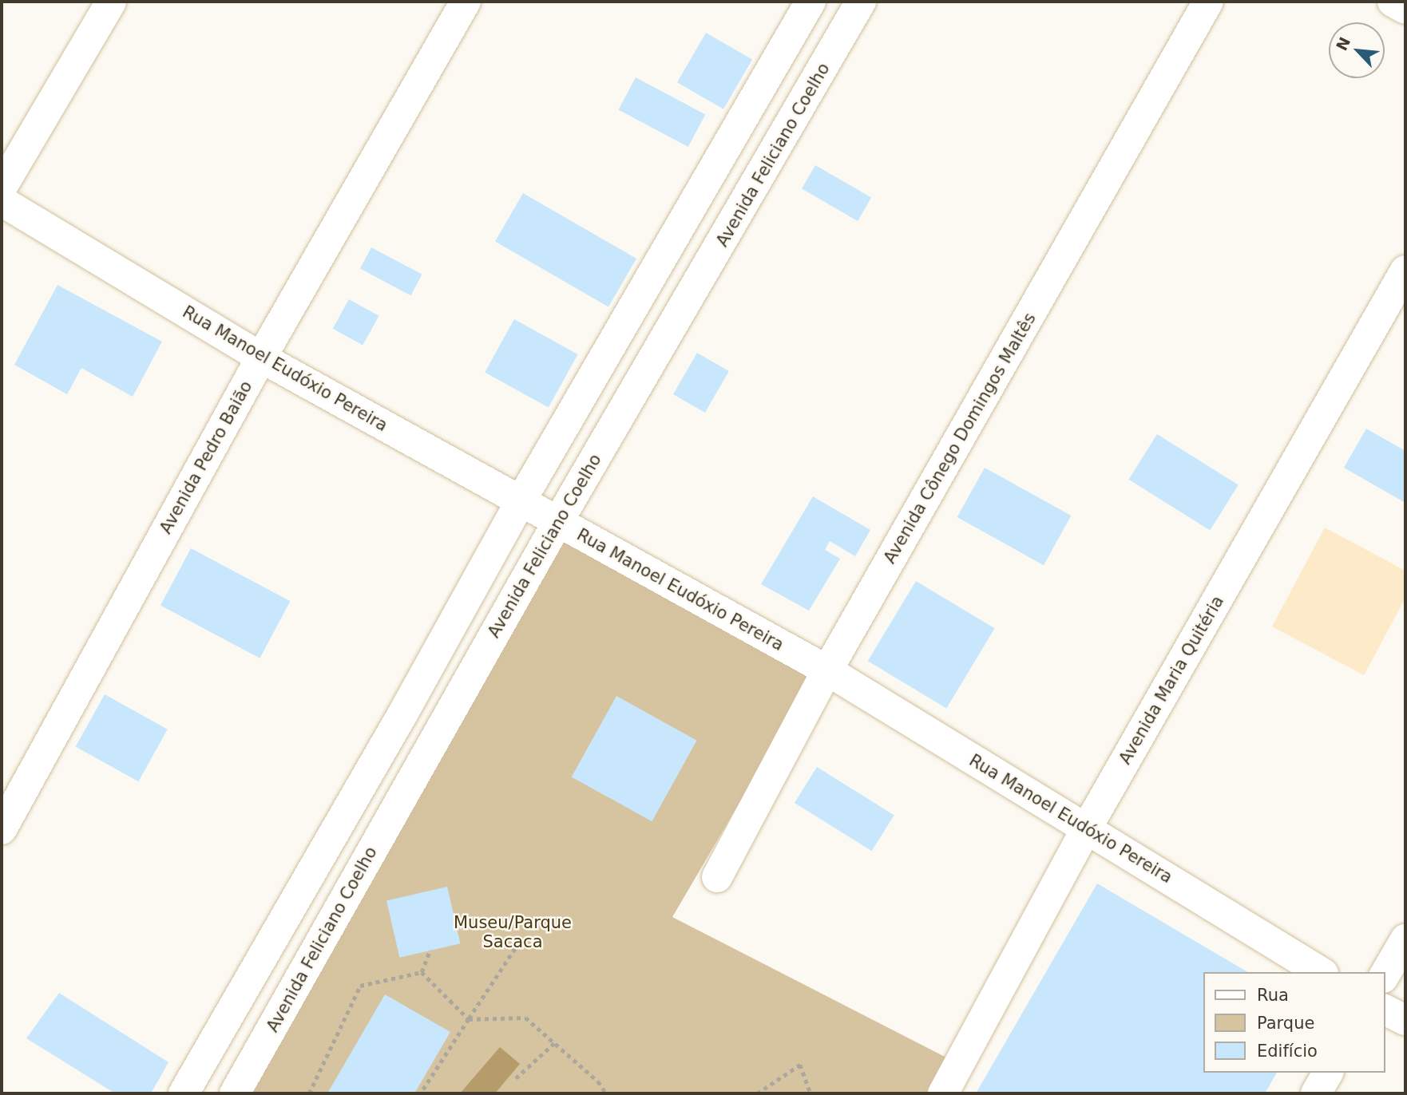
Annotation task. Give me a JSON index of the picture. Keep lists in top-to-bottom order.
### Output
{
  "streets": {
    "street": [
      "Avenida Feliciano Coelho",
      "Rua Manoel Eudóxio Pereira",
      "Avenida Cônego Domingos Maltês",
      "Avenida Pedro Baião",
      "Avenida Maria Quitéria"
    ]
  },
  "crossings": [
    ["Avenida Feliciano Coelho", "Rua Manoel Eudóxio Pereira"],
    ["Rua Manoel Eudóxio Pereira", "Avenida Cônego Domingos Maltês"],
    ["Rua Manoel Eudóxio Pereira", "Avenida Pedro Baião"],
    ["Rua Manoel Eudóxio Pereira", "Avenida Maria Quitéria"]
  ],
  "parks": ["Museu/Parque Sacaca"],
  "legend": ["Rua", "Parque", "Edifício"],
  "north": "top left"
}
